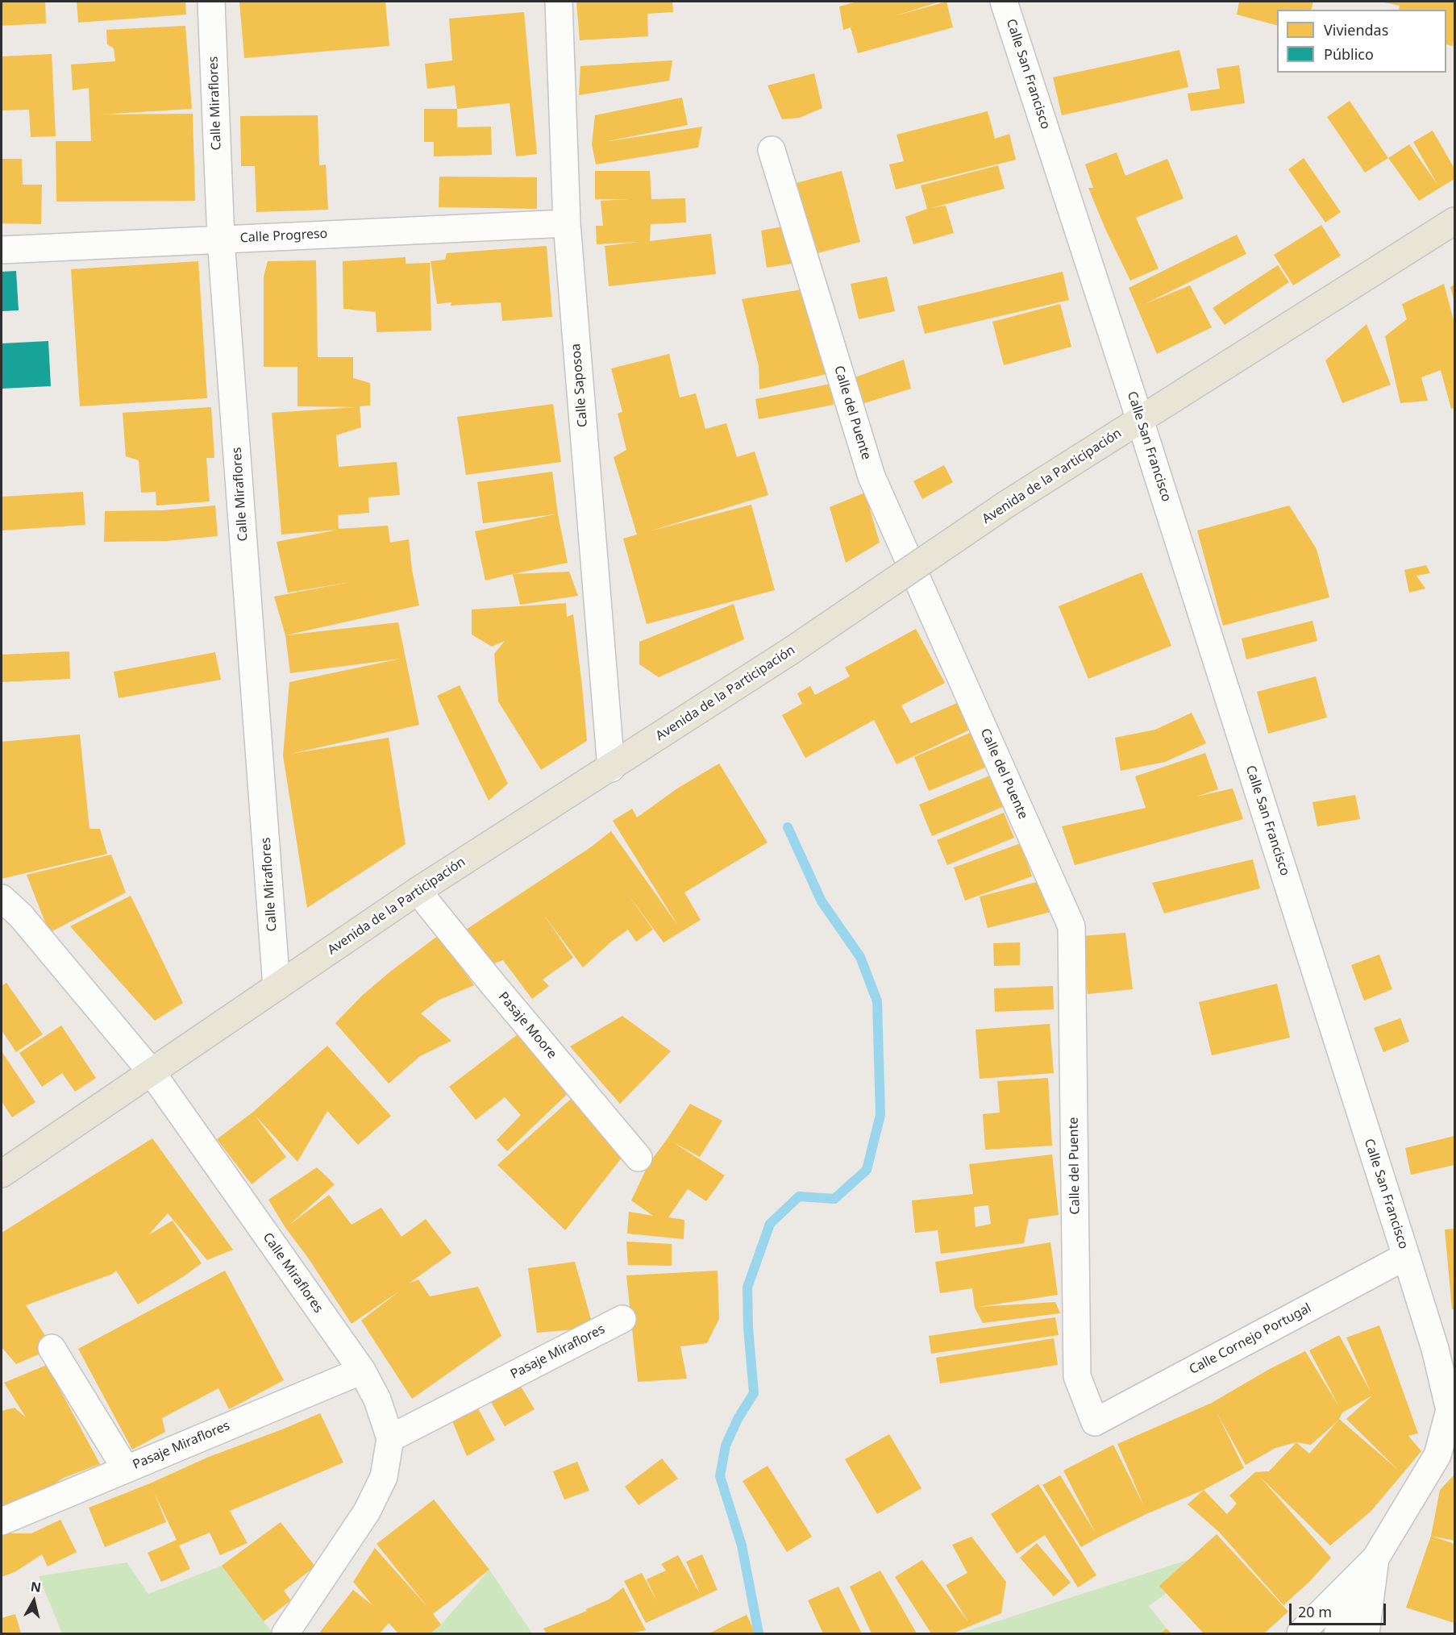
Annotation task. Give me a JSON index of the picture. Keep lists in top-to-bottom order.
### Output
{
  "streets": {
    "main road": ["Avenida de la Participación"],
    "street": [
      "Calle San Francisco",
      "Calle Miraflores",
      "Calle Progreso",
      "Calle Saposoa",
      "Calle del Puente",
      "Pasaje Moore",
      "Calle Cornejo Portugal",
      "Pasaje Miraflores"
    ]
  },
  "crossings": [
    ["Calle San Francisco", "Avenida de la Participación"],
    ["Calle San Francisco", "Calle Cornejo Portugal"],
    ["Calle Miraflores", "Calle Progreso"],
    ["Calle Miraflores", "Avenida de la Participación"],
    ["Calle Miraflores", "Pasaje Miraflores"],
    ["Calle Progreso", "Calle Saposoa"],
    ["Calle Saposoa", "Avenida de la Participación"],
    ["Calle del Puente", "Calle Cornejo Portugal"],
    ["Avenida de la Participación", "Pasaje Moore"]
  ],
  "legend": ["Viviendas", "Público"],
  "scale_bar": "20 m",
  "north": "top"
}
